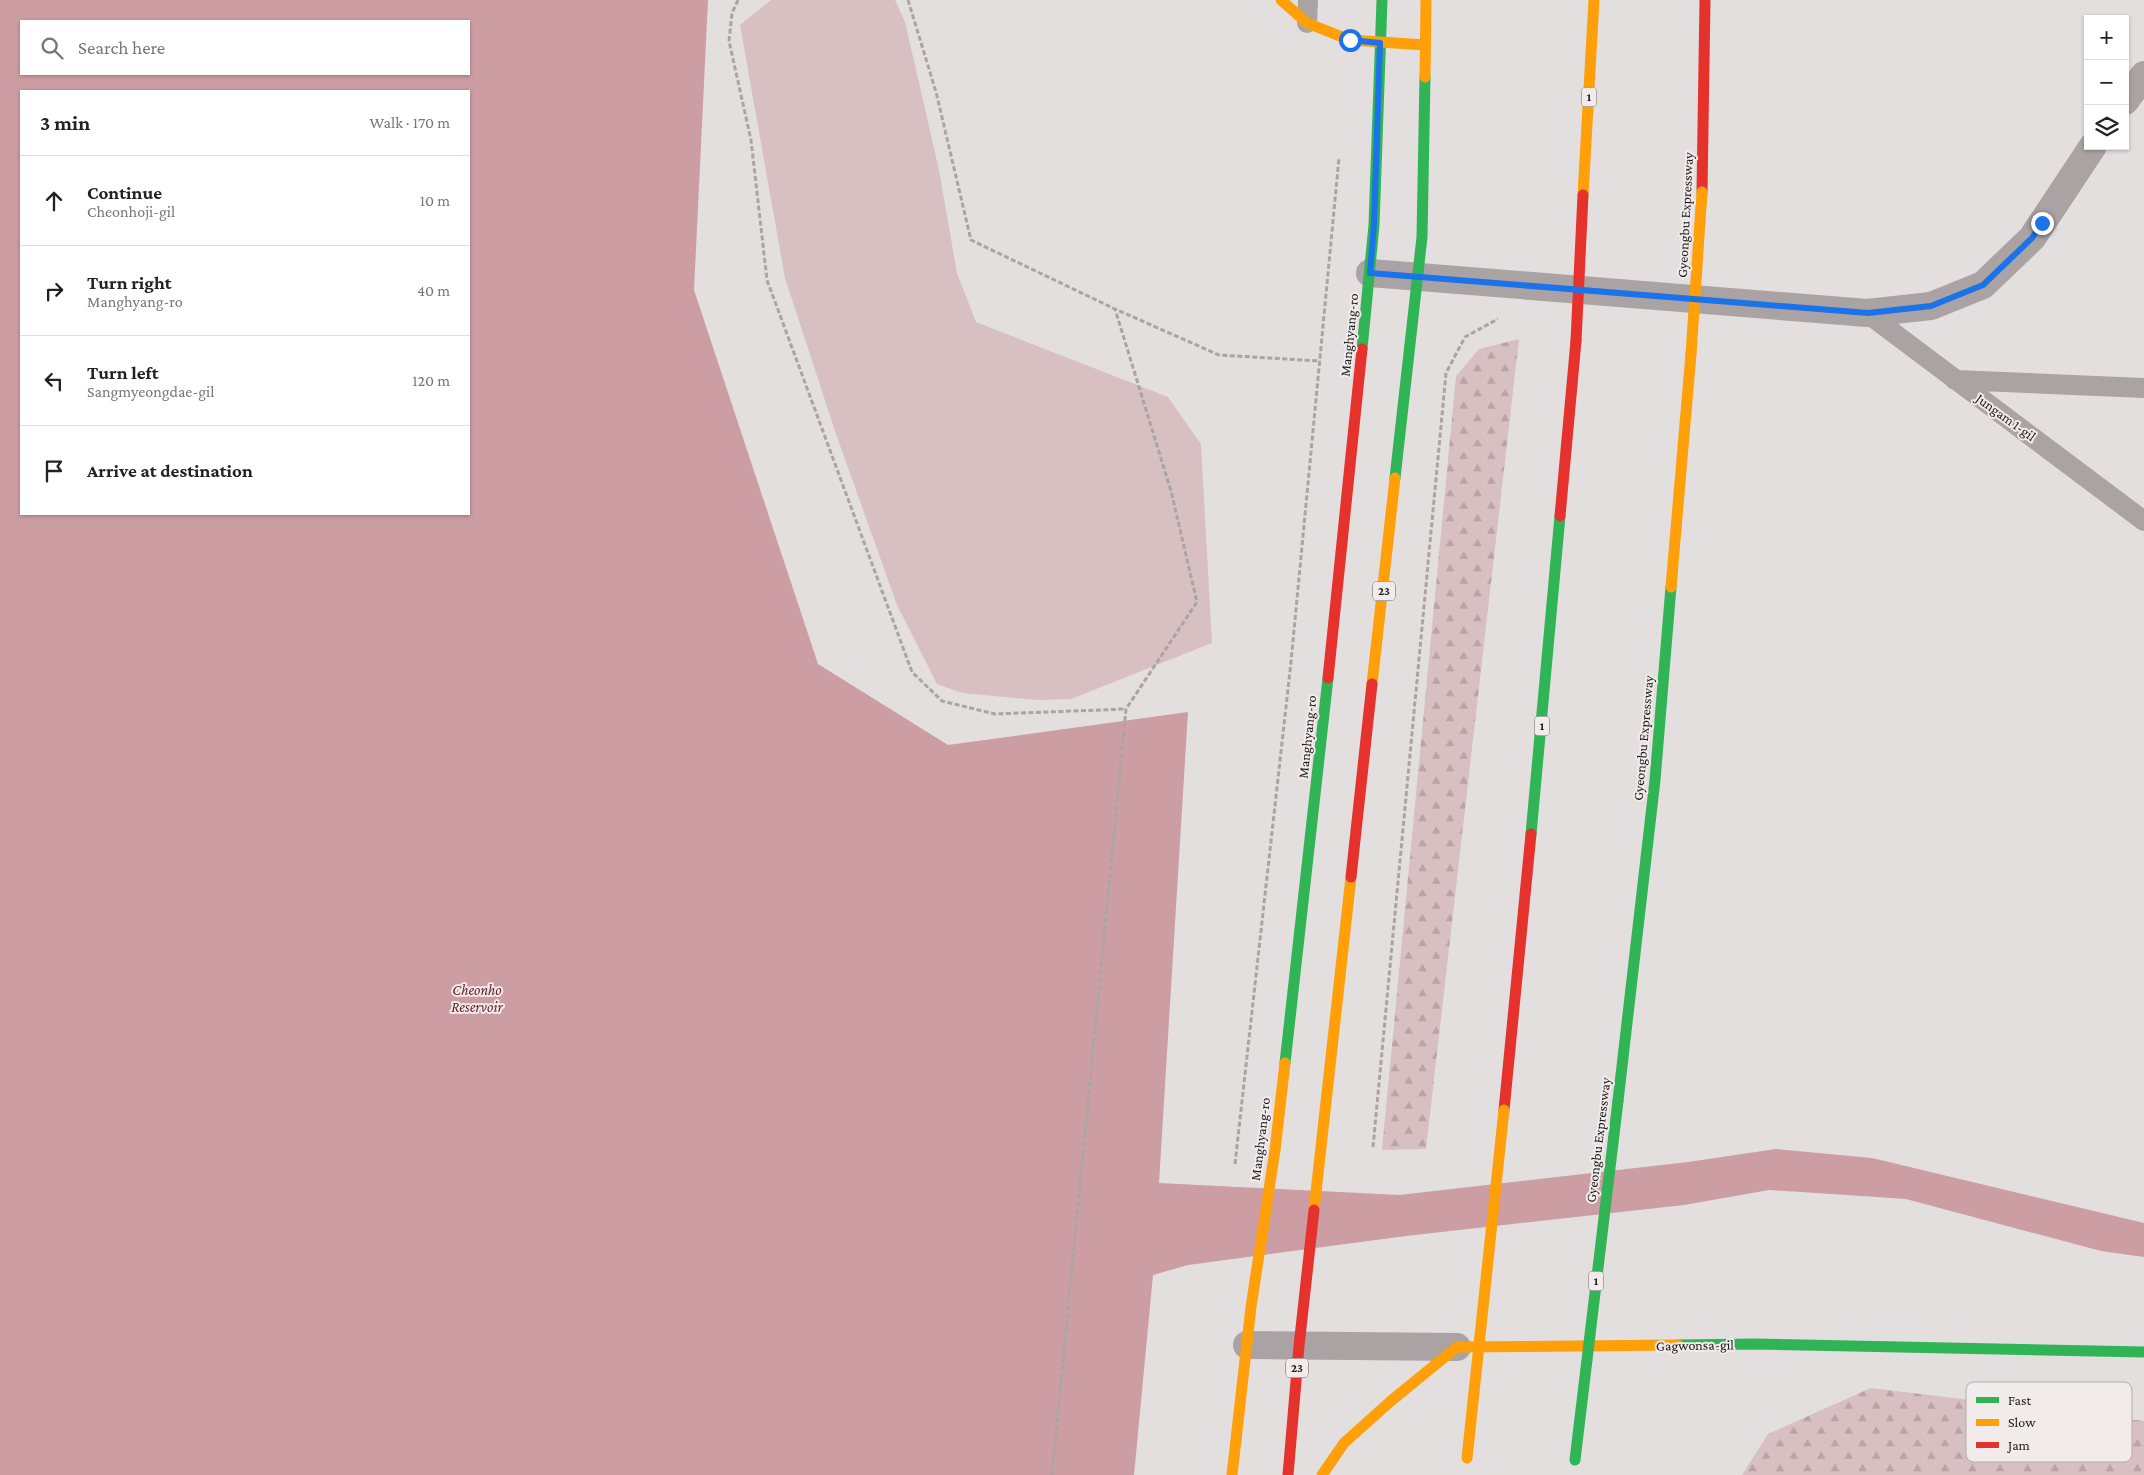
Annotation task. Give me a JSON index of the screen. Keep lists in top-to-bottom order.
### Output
{
  "streets": {
    "main road": [
      "1",
      "Gyeongbu Expressway",
      "Manghyang-ro",
      "23",
      "Gagwonsa-gil"
    ],
    "lane": ["Jungam 1-gil"]
  },
  "crossings": [
    ["Manghyang-ro", "Gagwonsa-gil"],
    ["23", "Gagwonsa-gil"]
  ],
  "water": ["Cheonho Reservoir"],
  "legend": ["Fast", "Slow", "Jam"],
  "page": {
    "map_buttons": ["+", "−"],
    "search": "Search here",
    "heading": ["3 min", "Walk · 170 m"],
    "list": [
      ["Continue", "Cheonhoji-gil", "10 m"],
      ["Turn right", "Manghyang-ro", "40 m"],
      ["Turn left", "Sangmyeongdae-gil", "120 m"],
      "Arrive at destination"
    ]
  }
}
